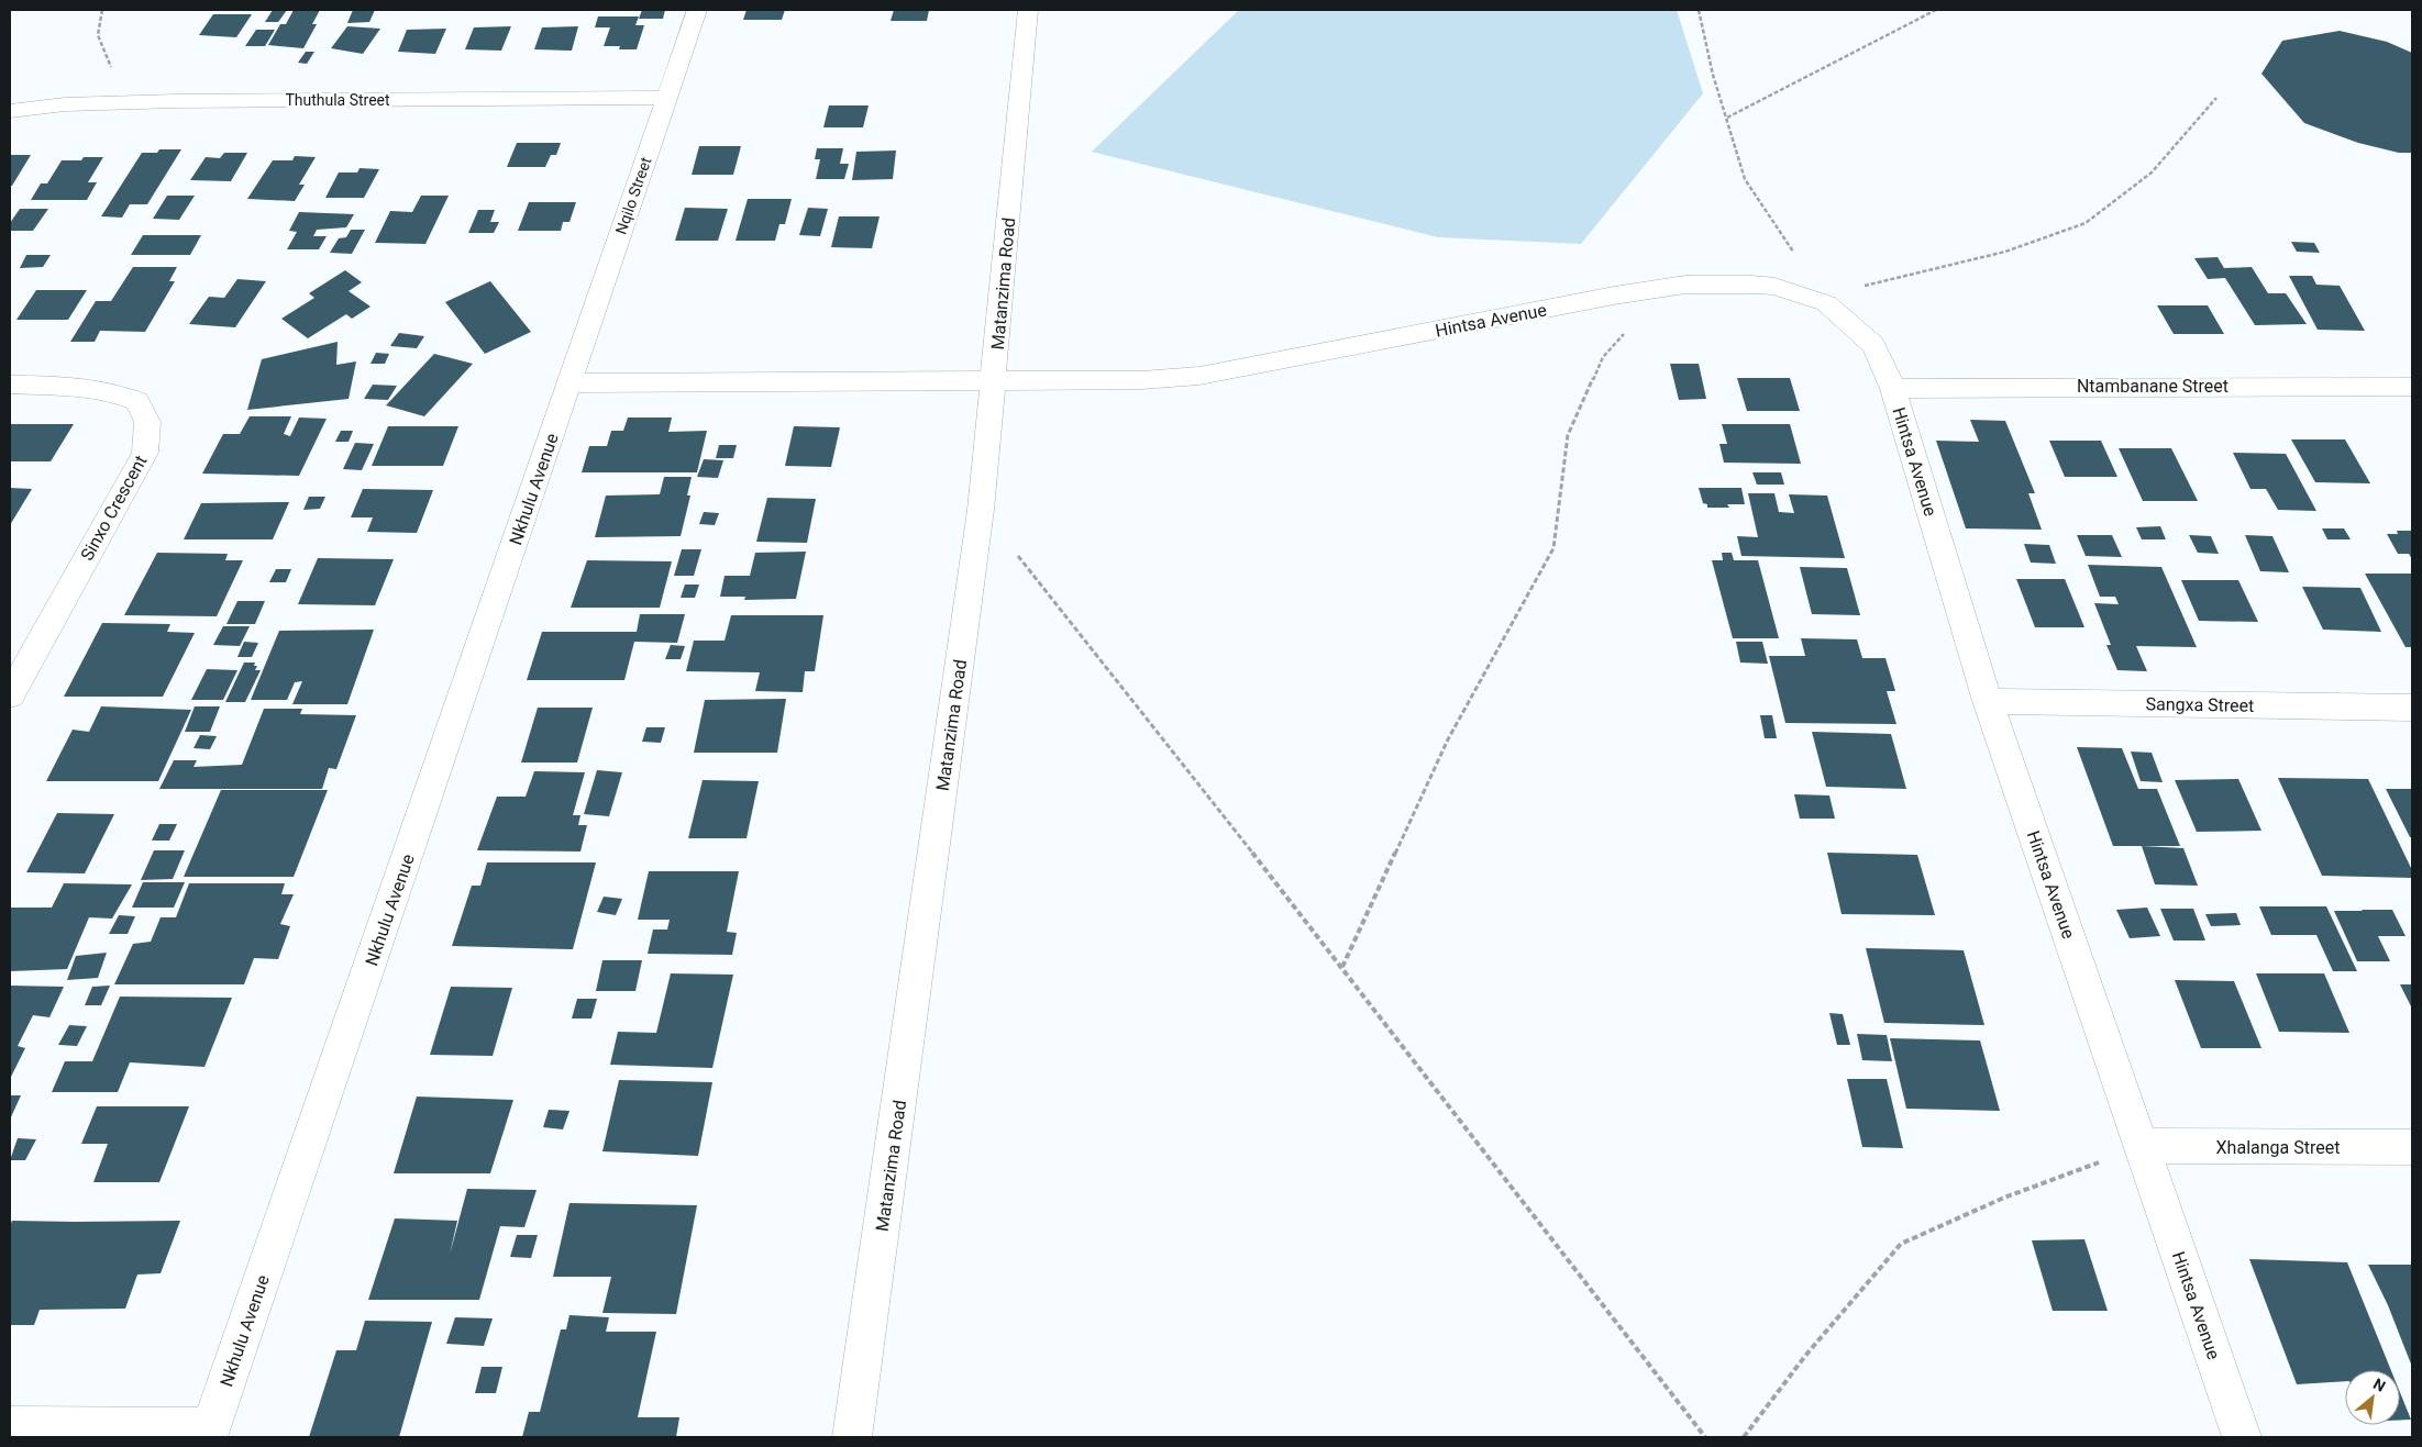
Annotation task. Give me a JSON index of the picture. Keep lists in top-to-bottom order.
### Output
{
  "streets": {
    "street": [
      "Thuthula Street",
      "Nqilo Street",
      "Matanzima Road",
      "Hintsa Avenue",
      "Ntambanane Street",
      "Nkhulu Avenue",
      "Sinxo Crescent",
      "Sangxa Street",
      "Xhalanga Street"
    ]
  },
  "crossings": [
    ["Thuthula Street", "Nqilo Street"],
    ["Nqilo Street", "Hintsa Avenue"],
    ["Nqilo Street", "Nkhulu Avenue"],
    ["Matanzima Road", "Hintsa Avenue"],
    ["Hintsa Avenue", "Ntambanane Street"],
    ["Hintsa Avenue", "Nkhulu Avenue"],
    ["Hintsa Avenue", "Sangxa Street"],
    ["Hintsa Avenue", "Xhalanga Street"]
  ],
  "north": "top right"
}
